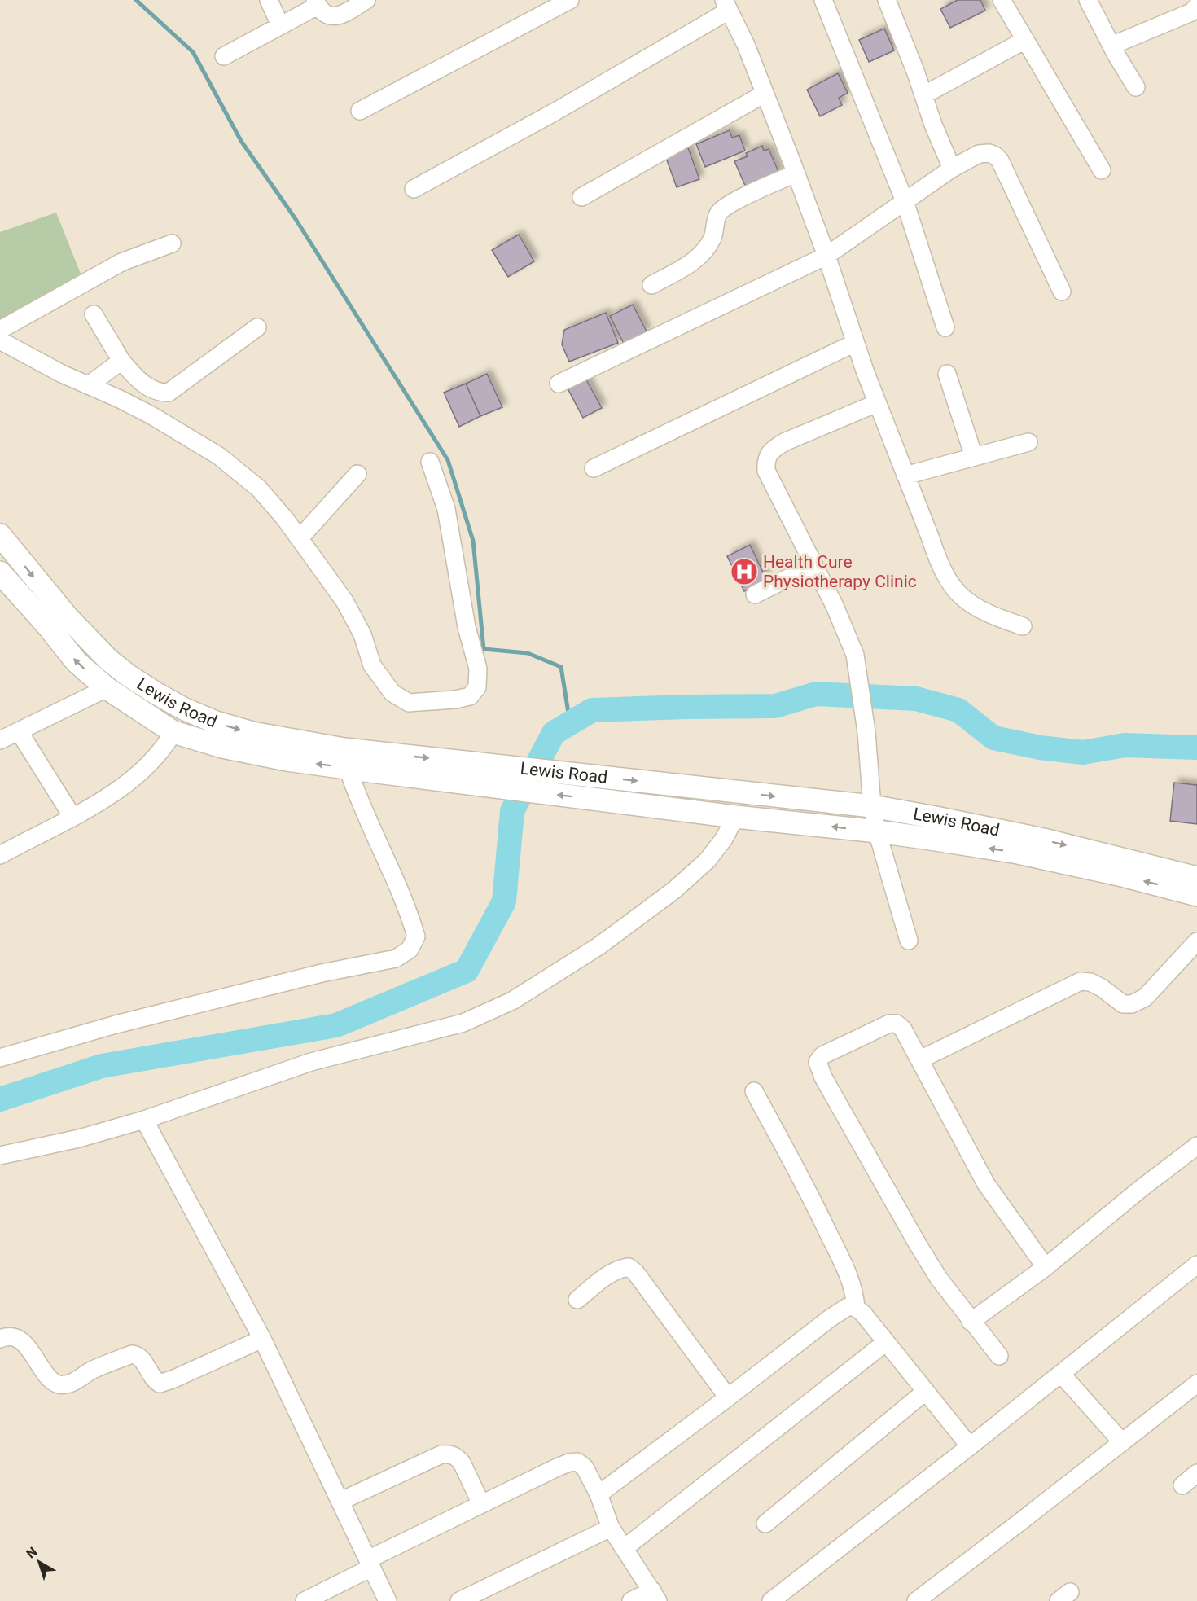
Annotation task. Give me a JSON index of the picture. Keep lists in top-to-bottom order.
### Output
{
  "streets": {
    "main road": ["Lewis Road"]
  },
  "places": {
    "hospital": ["Health Cure Physiotherapy Clinic"]
  },
  "north": "top left"
}
